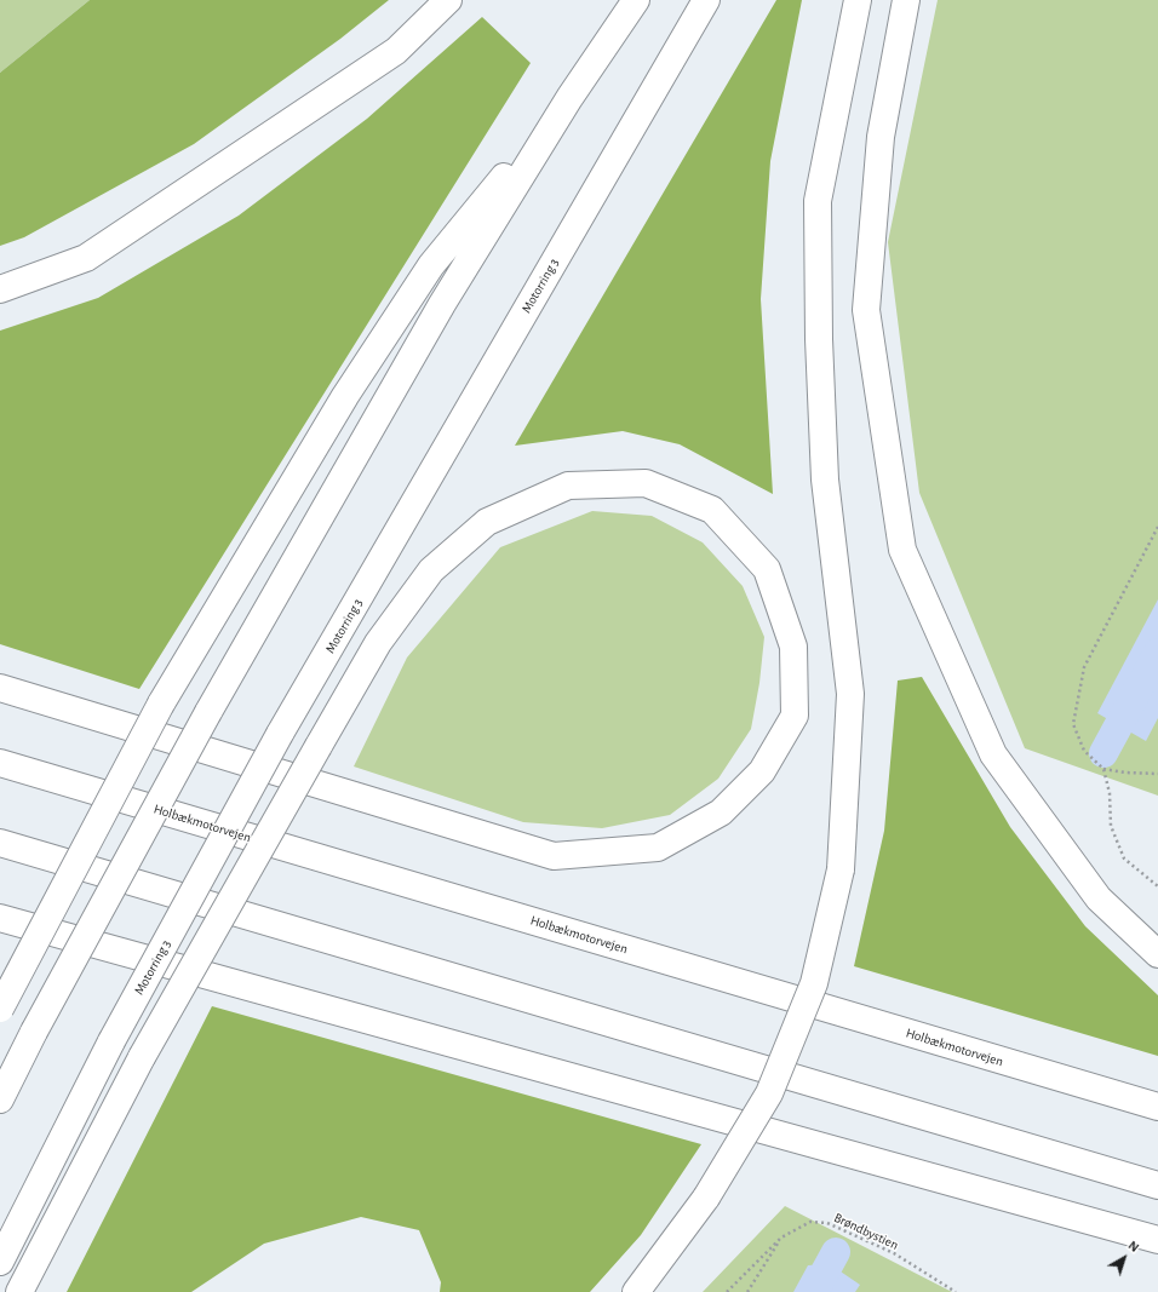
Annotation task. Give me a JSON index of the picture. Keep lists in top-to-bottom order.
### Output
{
  "streets": {
    "highway": ["Motorring 3", "Holbækmotorvejen"],
    "path": ["Brøndbystien"]
  },
  "north": "top right"
}
